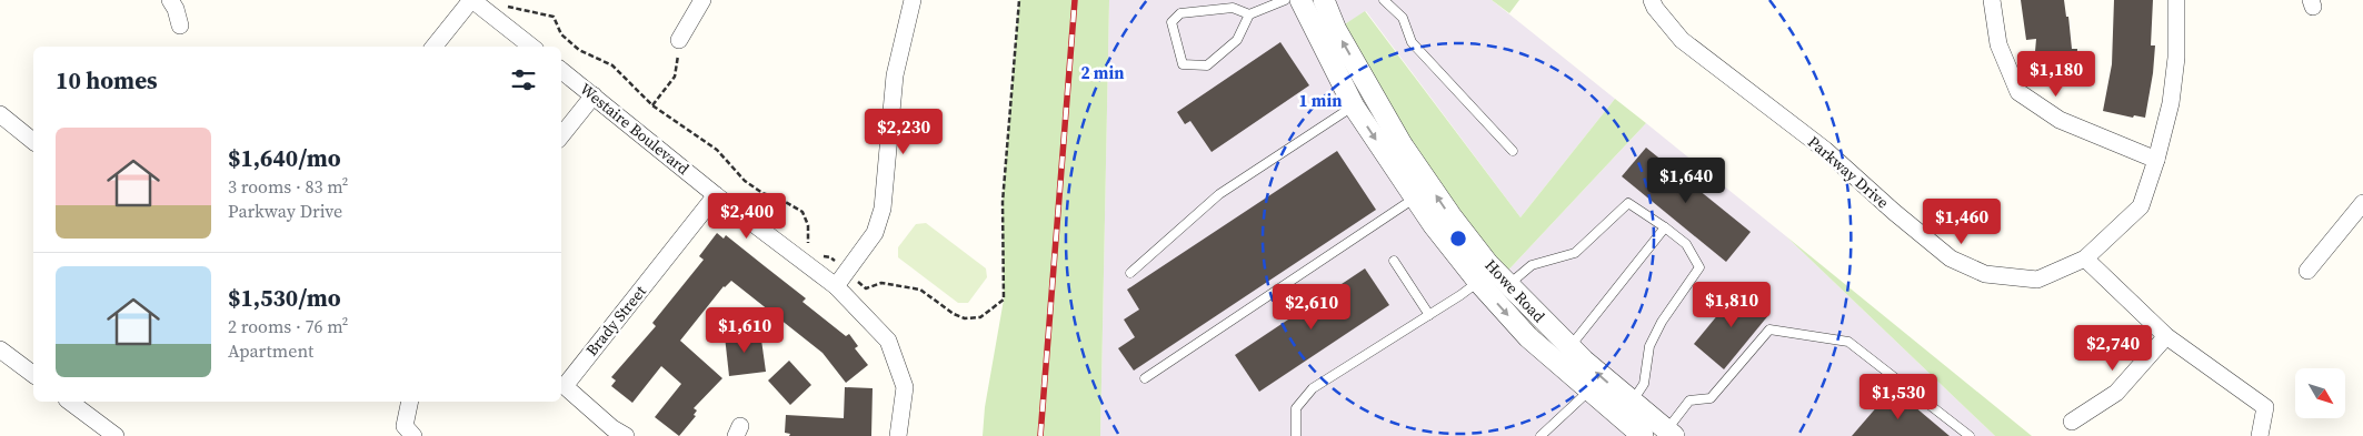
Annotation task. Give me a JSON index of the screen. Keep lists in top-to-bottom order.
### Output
{
  "streets": {
    "street": [
      "Westaire Boulevard",
      "Parkway Drive",
      "Howe Road",
      "Brady Street"
    ]
  },
  "crossings": [
    ["Westaire Boulevard", "Brady Street"]
  ],
  "north": "bottom right",
  "page": {
    "heading": "10 homes",
    "price": [
      "$1,180",
      "$2,230",
      "$1,640",
      "$2,400",
      "$1,460",
      "$1,810",
      "$2,610",
      "$1,610",
      "$2,740",
      "$1,530"
    ],
    "list": [
      {
        "name": "$1,640/mo",
        "note": "3 rooms · 83 m² · Parkway Drive"
      },
      {
        "name": "$1,530/mo",
        "note": "2 rooms · 76 m² · Apartment"
      }
    ]
  },
  "rings": ["2 min", "1 min"]
}
